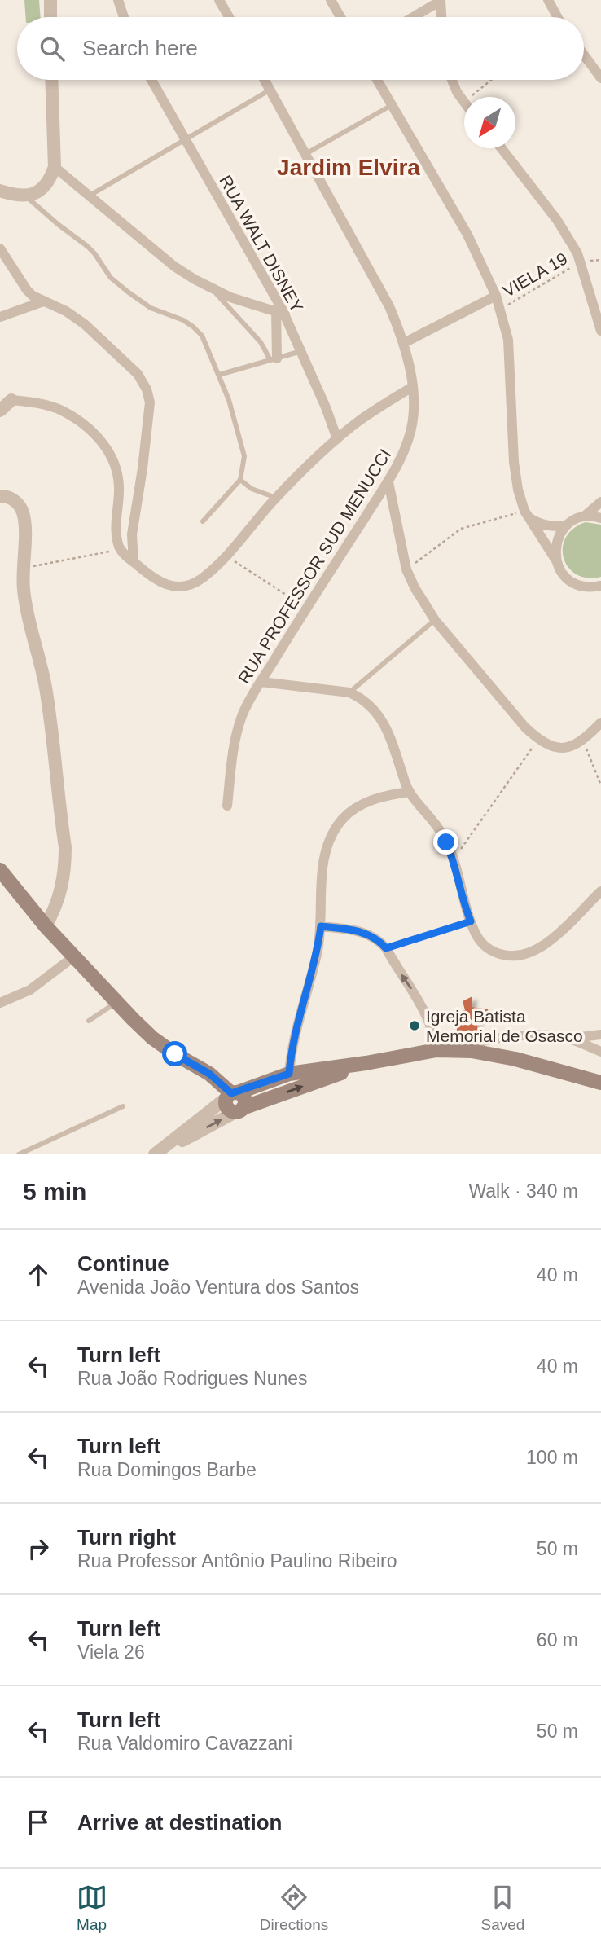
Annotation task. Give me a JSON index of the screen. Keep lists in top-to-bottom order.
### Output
{
  "streets": {
    "street": ["RUA WALT DISNEY", "RUA PROFESSOR SUD MENUCCI"],
    "path": ["VIELA 19"]
  },
  "districts": ["Jardim Elvira"],
  "places": ["Igreja Batista Memorial de Osasco"],
  "north": "bottom left",
  "page": {
    "search": "Search here",
    "heading": ["5 min", "Walk · 340 m"],
    "list": [
      ["Continue", "Avenida João Ventura dos Santos", "40 m"],
      ["Turn left", "Rua João Rodrigues Nunes", "40 m"],
      ["Turn left", "Rua Domingos Barbe", "100 m"],
      ["Turn right", "Rua Professor Antônio Paulino Ribeiro", "50 m"],
      ["Turn left", "Viela 26", "60 m"],
      ["Turn left", "Rua Valdomiro Cavazzani", "50 m"],
      "Arrive at destination"
    ],
    "nav": ["Map", "Directions", "Saved"]
  }
}
